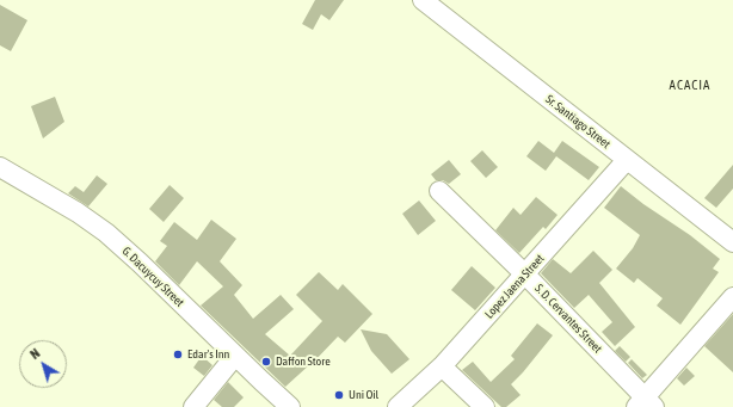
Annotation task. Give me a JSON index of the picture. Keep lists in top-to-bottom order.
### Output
{
  "streets": {
    "street": [
      "Sr. Santiago Street",
      "G. Dacuycuy Street",
      "Lopez Jaena Street",
      "S. D. Cervantes Street"
    ]
  },
  "crossings": [
    ["Sr. Santiago Street", "Lopez Jaena Street"],
    ["Lopez Jaena Street", "S. D. Cervantes Street"]
  ],
  "districts": ["ACACIA"],
  "places": ["Edar's Inn", "Daffon Store", "Uni Oil"],
  "north": "top left"
}
